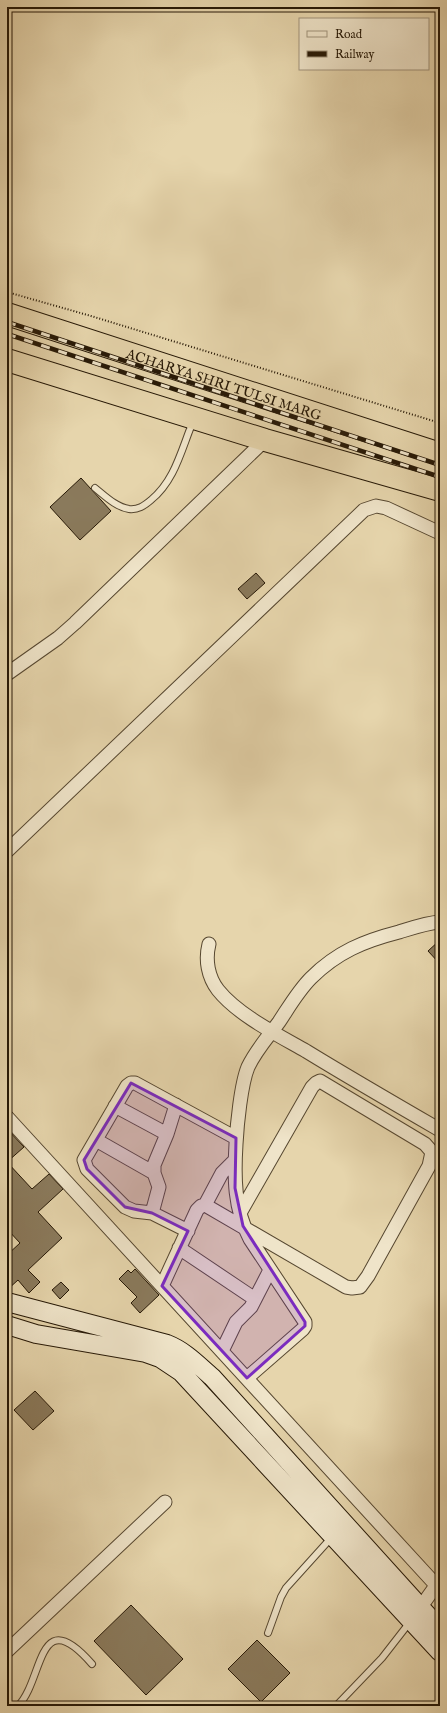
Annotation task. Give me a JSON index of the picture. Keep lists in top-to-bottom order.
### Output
{
  "streets": {
    "highway": ["ACHARYA SHRI TULSI MARG"]
  },
  "legend": ["Road", "Railway"]
}
